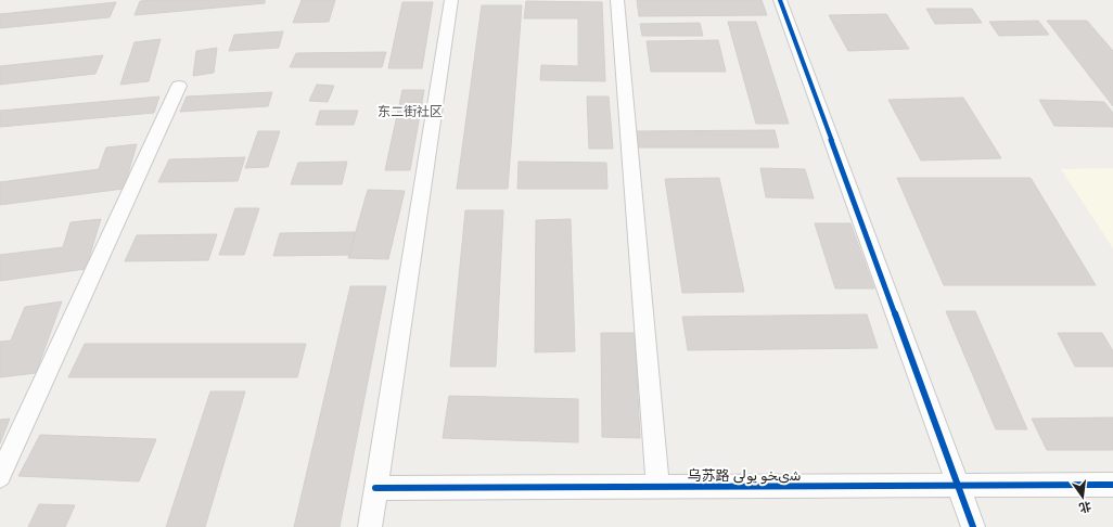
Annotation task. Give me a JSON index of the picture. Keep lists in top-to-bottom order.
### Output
{
  "streets": {
    "street": ["乌苏路 شىخو يولى"]
  },
  "districts": ["东二街社区"],
  "north": "bottom"
}
